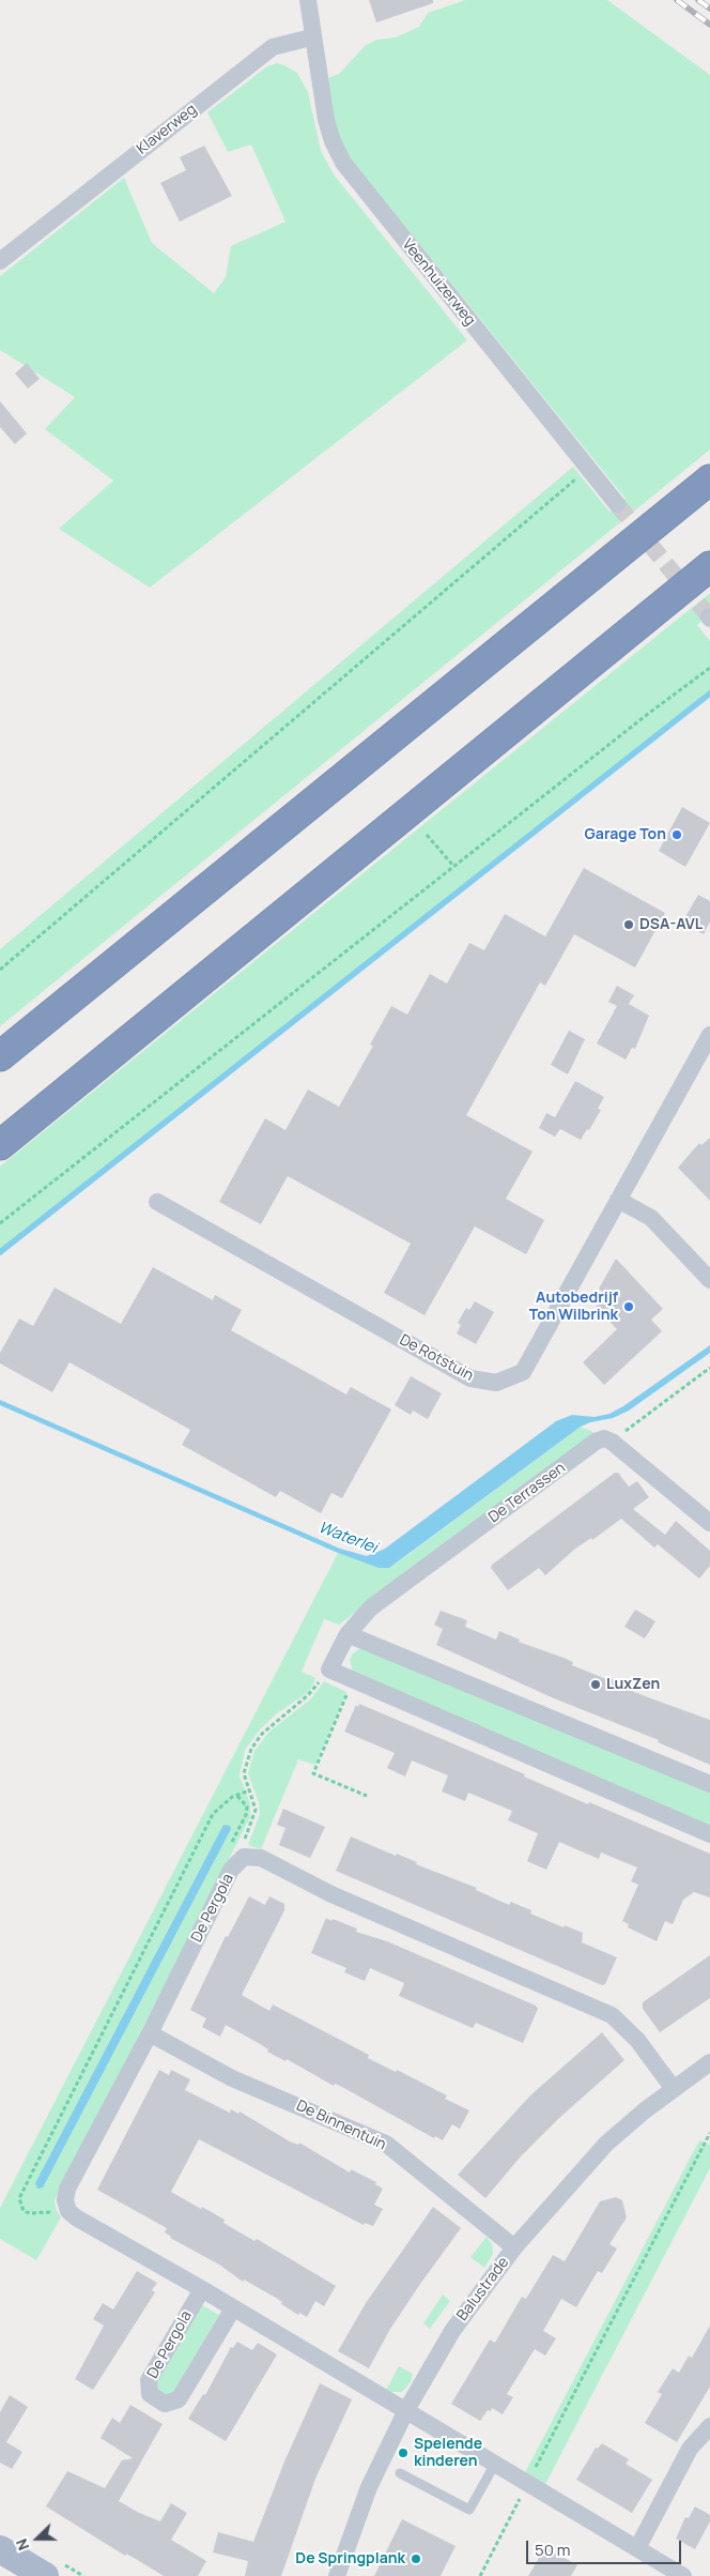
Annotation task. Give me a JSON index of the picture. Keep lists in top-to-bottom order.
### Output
{
  "streets": {
    "street": [
      "Klaverweg",
      "Veenhuizerweg",
      "De Rotstuin",
      "De Terrassen",
      "De Pergola",
      "De Binnentuin",
      "Balustrade"
    ]
  },
  "crossings": [
    ["Klaverweg", "Veenhuizerweg"],
    ["De Pergola", "De Binnentuin"],
    ["De Binnentuin", "Balustrade"]
  ],
  "water": ["Waterlei"],
  "places": [
    "Garage Ton",
    "DSA-AVL",
    "Autobedrijf Ton Wilbrink",
    "LuxZen",
    "Spelende kinderen",
    "De Springplank"
  ],
  "scale_bar": "50 m",
  "north": "left"
}
